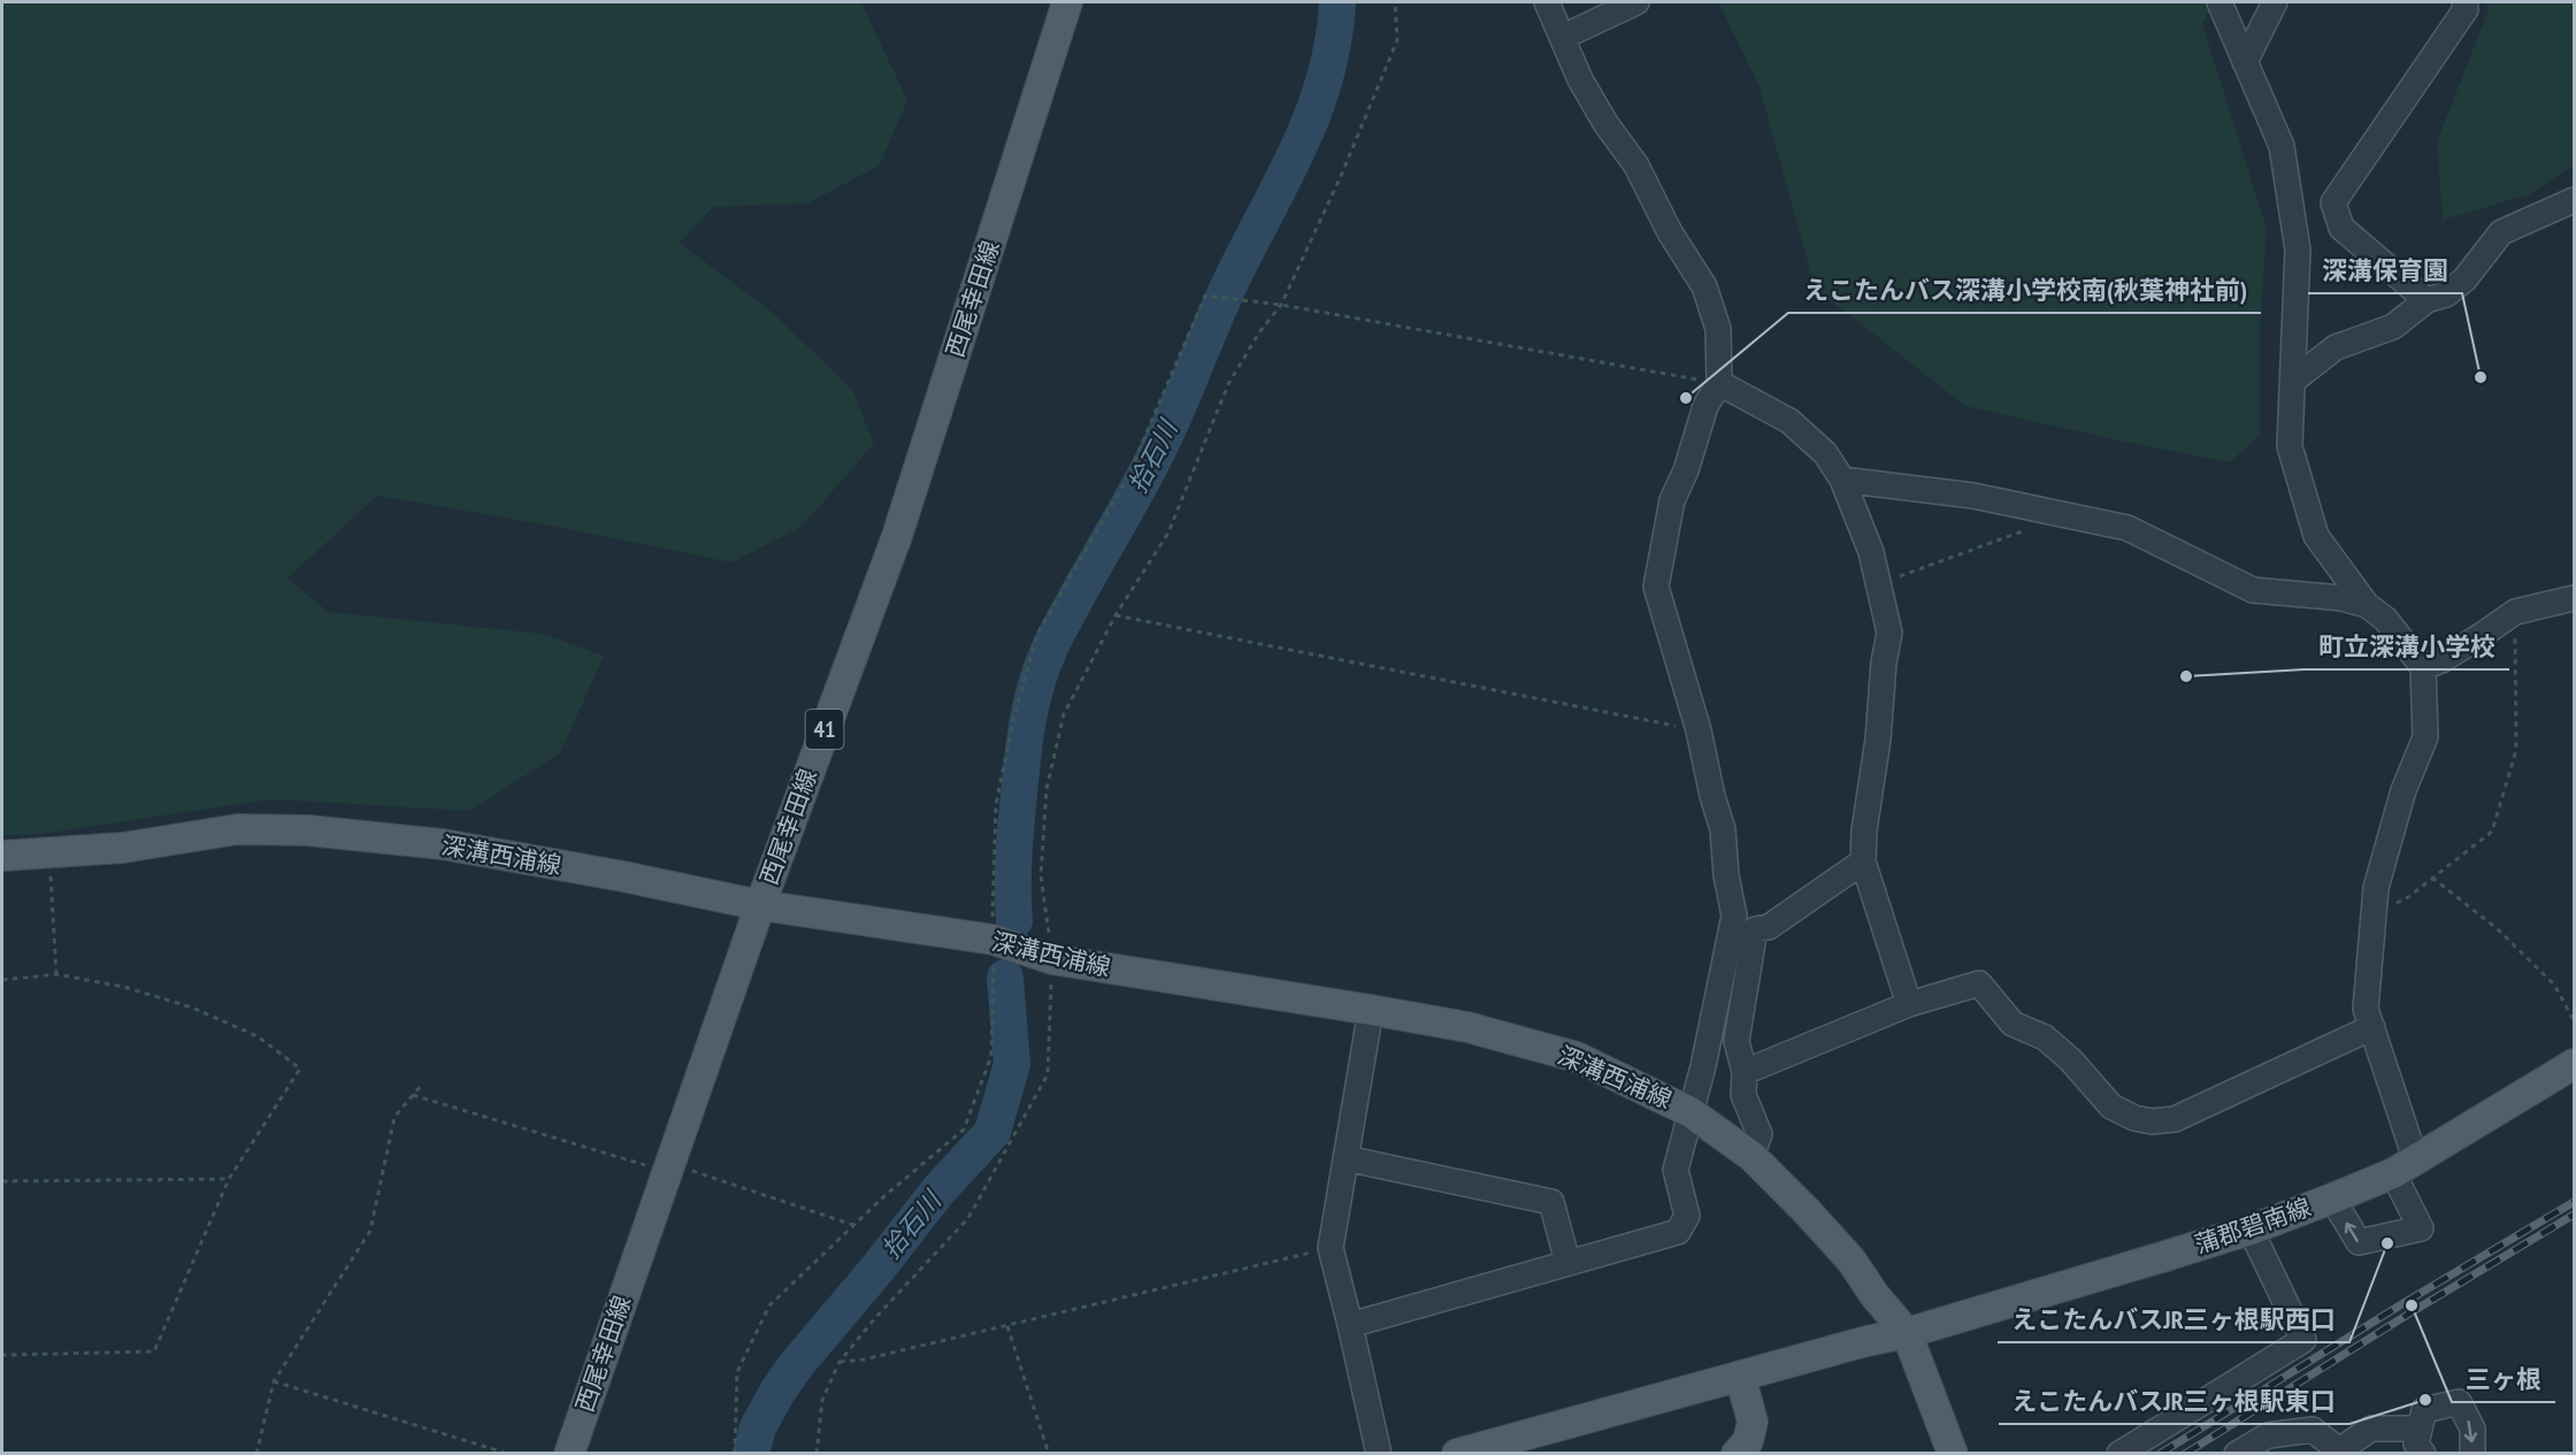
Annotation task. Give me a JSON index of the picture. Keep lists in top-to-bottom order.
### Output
{
  "streets": {
    "main road": [
      "西尾幸田線",
      "41",
      "深溝西浦線",
      "蒲郡碧南線"
    ]
  },
  "crossings": [
    ["西尾幸田線", "深溝西浦線"],
    ["深溝西浦線", "蒲郡碧南線"]
  ],
  "water": ["拾石川"],
  "places": [
    "深溝保育園",
    "えこたんバス深溝小学校南(秋葉神社前)",
    "町立深溝小学校",
    "えこたんバスJR三ヶ根駅西口",
    "三ヶ根",
    "えこたんバスJR三ヶ根駅東口"
  ]
}
